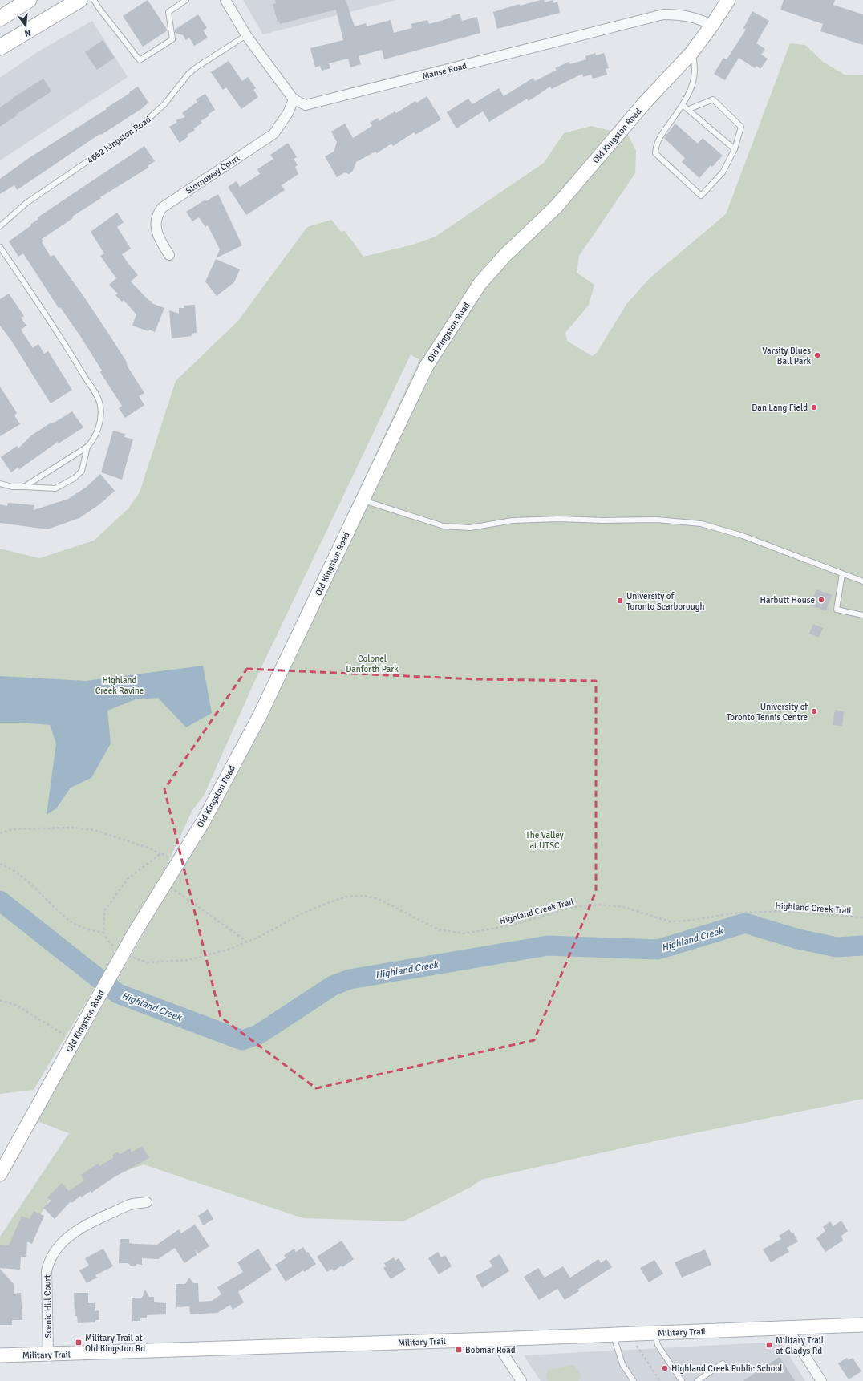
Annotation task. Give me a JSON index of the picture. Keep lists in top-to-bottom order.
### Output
{
  "streets": {
    "street": [
      "Manse Road",
      "Old Kingston Road",
      "Stornoway Court",
      "Scenic Hill Court",
      "Military Trail"
    ],
    "lane": ["4662 Kingston Road"],
    "path": ["Highland Creek Trail"]
  },
  "crossings": [
    ["Manse Road", "Old Kingston Road"],
    ["Manse Road", "Stornoway Court"],
    ["Old Kingston Road", "Highland Creek Trail"],
    ["Scenic Hill Court", "Military Trail"]
  ],
  "water": ["Highland Creek"],
  "parks": ["Colonel Danforth Park", "Highland Creek Ravine", "The Valley at UTSC"],
  "places": {
    "other": [
      "Varsity Blues Ball Park",
      "Dan Lang Field",
      "Harbutt House",
      "University of Toronto Scarborough",
      "University of Toronto Tennis Centre",
      "Highland Creek Public School"
    ],
    "transit": ["Military Trail at Old Kingston Rd", "Military Trail at Gladys Rd", "Bobmar Road"]
  },
  "north": "bottom"
}
